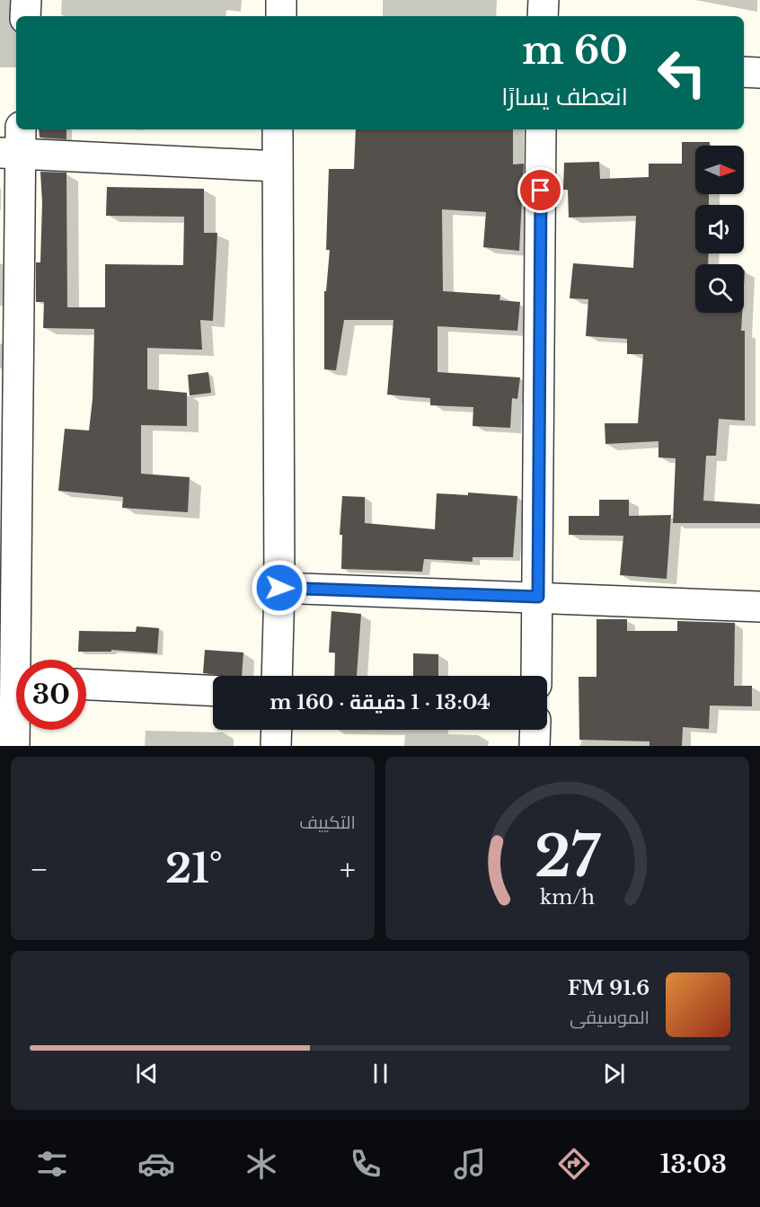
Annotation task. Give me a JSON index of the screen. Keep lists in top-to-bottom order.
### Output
{
  "north": "right",
  "page": {
    "turn": ["60 m", "انعطف يسارًا"],
    "limit": "30",
    "trip": "13:04 · 1 دقيقة · 160 m",
    "tile": "التكييف",
    "heat": ["−", "21°", "+"],
    "song": ["91.6 FM", "الموسيقى"],
    "tabs": "13:03",
    "gauge": ["27", "km/h"]
  }
}
